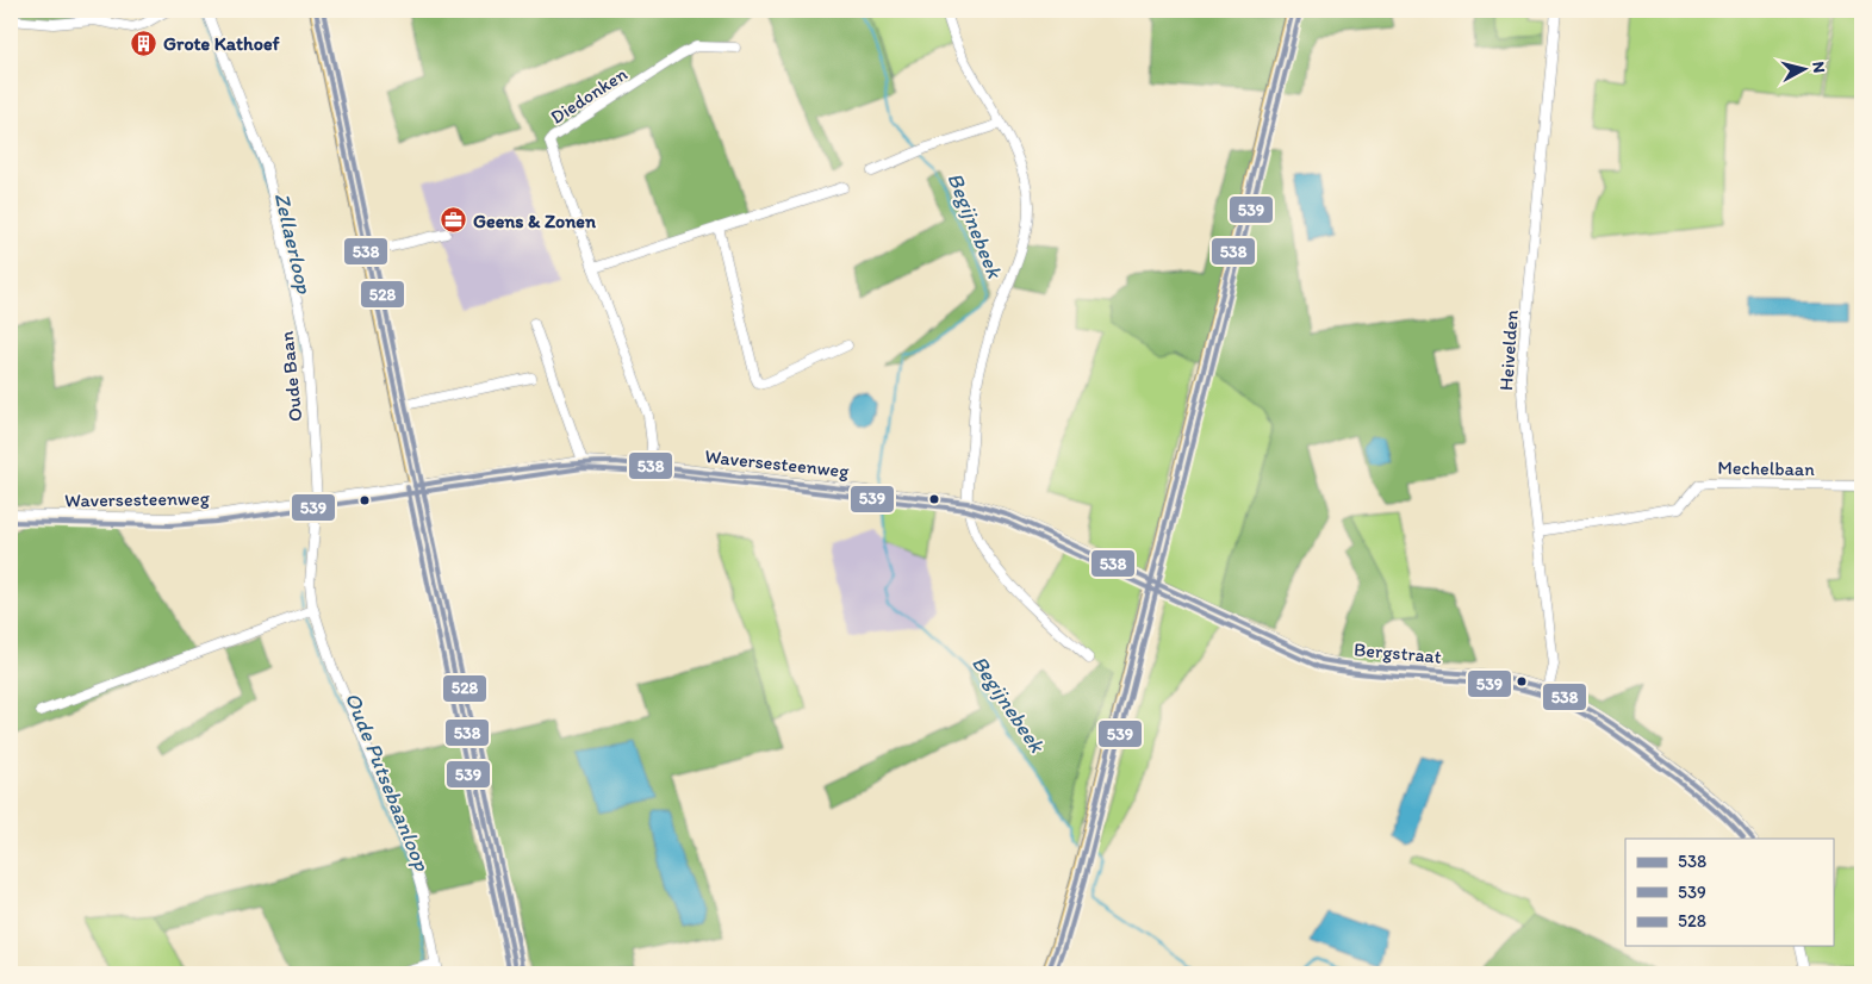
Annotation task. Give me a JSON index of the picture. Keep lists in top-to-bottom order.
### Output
{
  "streets": {
    "street": [
      "Diedonken",
      "Heivelden",
      "Oude Baan",
      "Waversesteenweg",
      "Mechelbaan",
      "Bergstraat"
    ]
  },
  "crossings": [
    ["Diedonken", "Waversesteenweg"],
    ["Heivelden", "Mechelbaan"],
    ["Heivelden", "Bergstraat"],
    ["Oude Baan", "Waversesteenweg"],
    ["Waversesteenweg", "Bergstraat"]
  ],
  "water": ["Begijnebeek", "Zellaerloop", "Oude Putsebaanloop"],
  "places": {
    "building": ["Grote Kathoef"],
    "office": ["Geens & Zonen"]
  },
  "lines": ["transit line 538", "transit line 528", "transit line 539"],
  "legend": ["538", "539", "528"],
  "north": "right"
}
